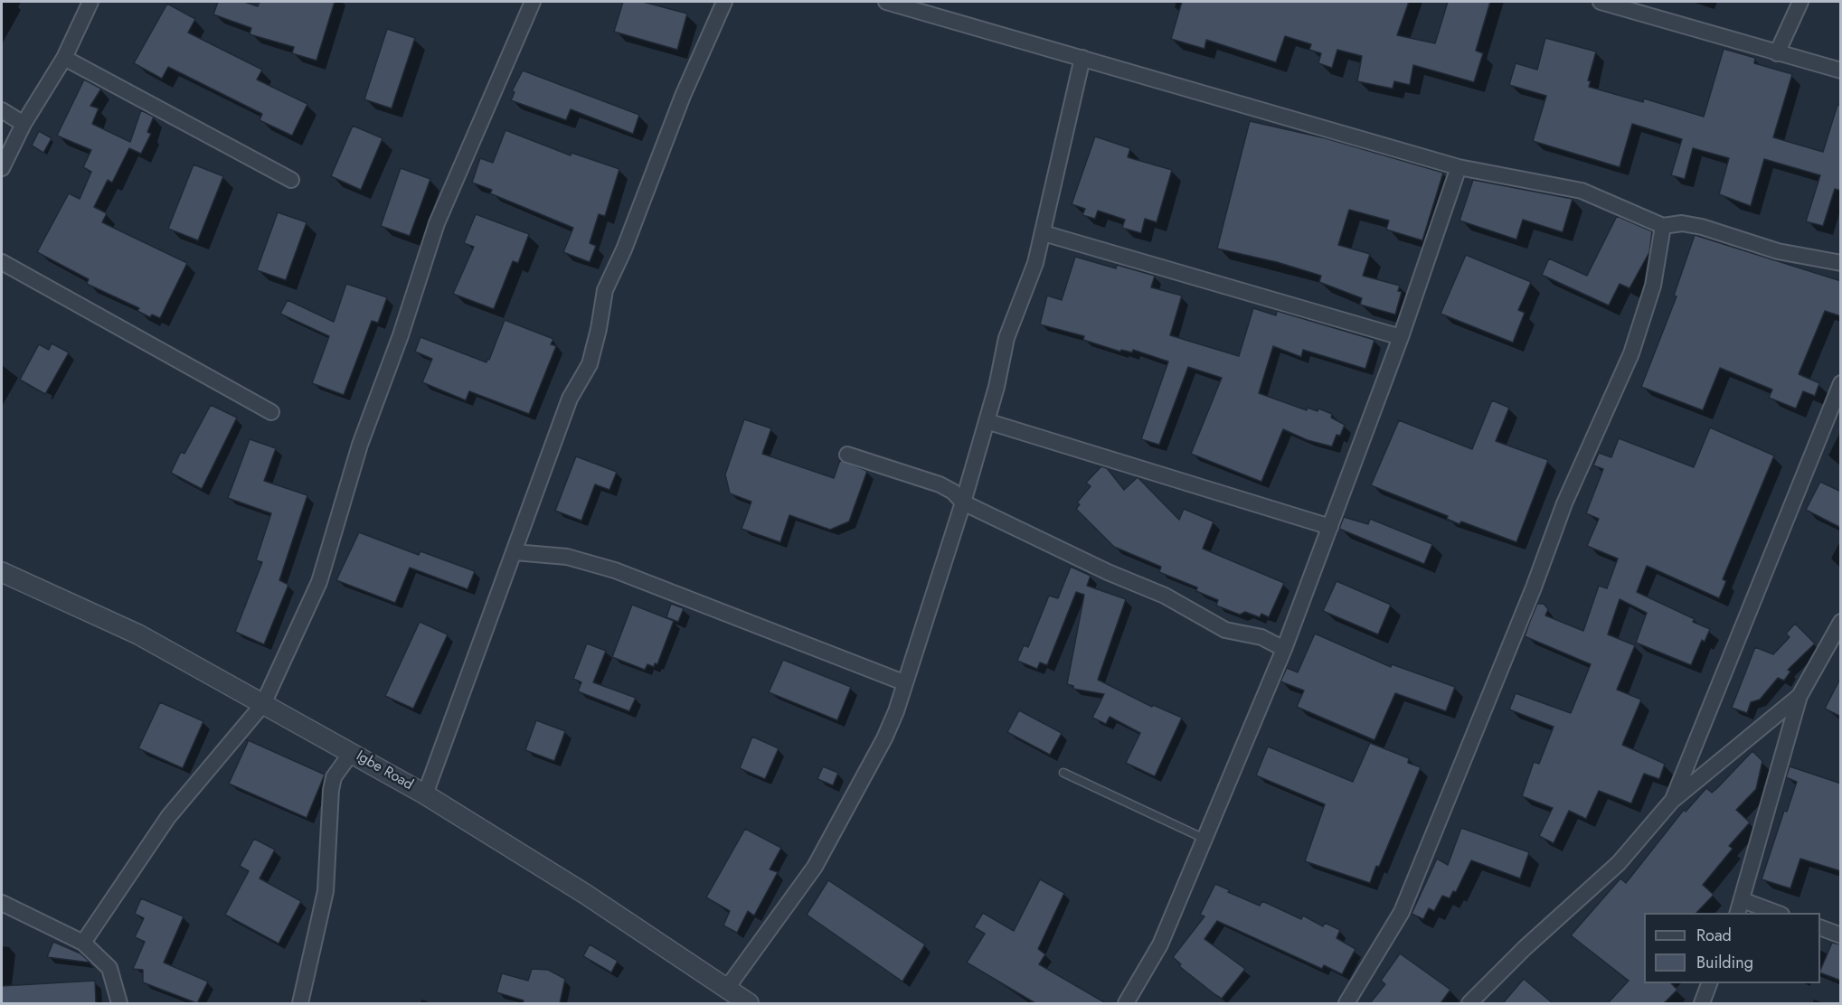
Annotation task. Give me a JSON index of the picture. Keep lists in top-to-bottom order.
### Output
{
  "streets": {
    "street": ["Igbe Road"]
  },
  "legend": ["Road", "Building"]
}
